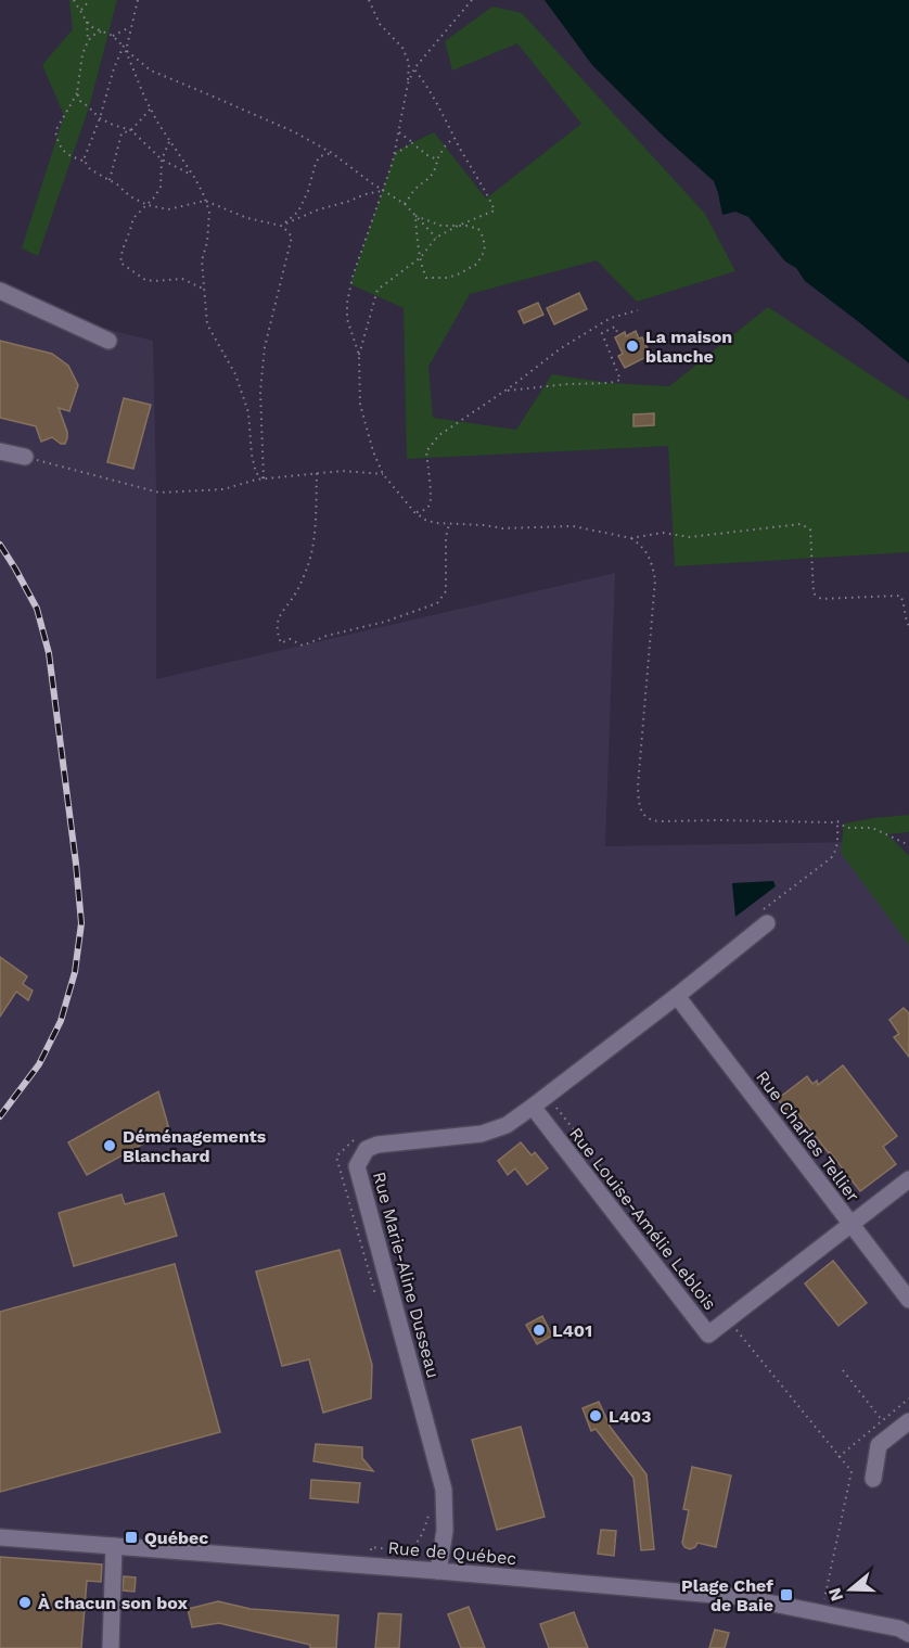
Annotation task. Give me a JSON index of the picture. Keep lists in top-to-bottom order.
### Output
{
  "streets": {
    "street": [
      "Rue Charles Tellier",
      "Rue Louise-Amélie Leblois",
      "Rue Marie-Aline Dusseau",
      "Rue de Québec"
    ]
  },
  "crossings": [
    ["Rue Charles Tellier", "Rue Louise-Amélie Leblois"],
    ["Rue Charles Tellier", "Rue Marie-Aline Dusseau"],
    ["Rue Louise-Amélie Leblois", "Rue Marie-Aline Dusseau"],
    ["Rue Marie-Aline Dusseau", "Rue de Québec"]
  ],
  "places": {
    "other": [
      "La maison blanche",
      "Déménagements Blanchard",
      "L401",
      "L403",
      "À chacun son box"
    ],
    "transit": ["Québec", "Plage Chef de Baie"]
  },
  "north": "left"
}
